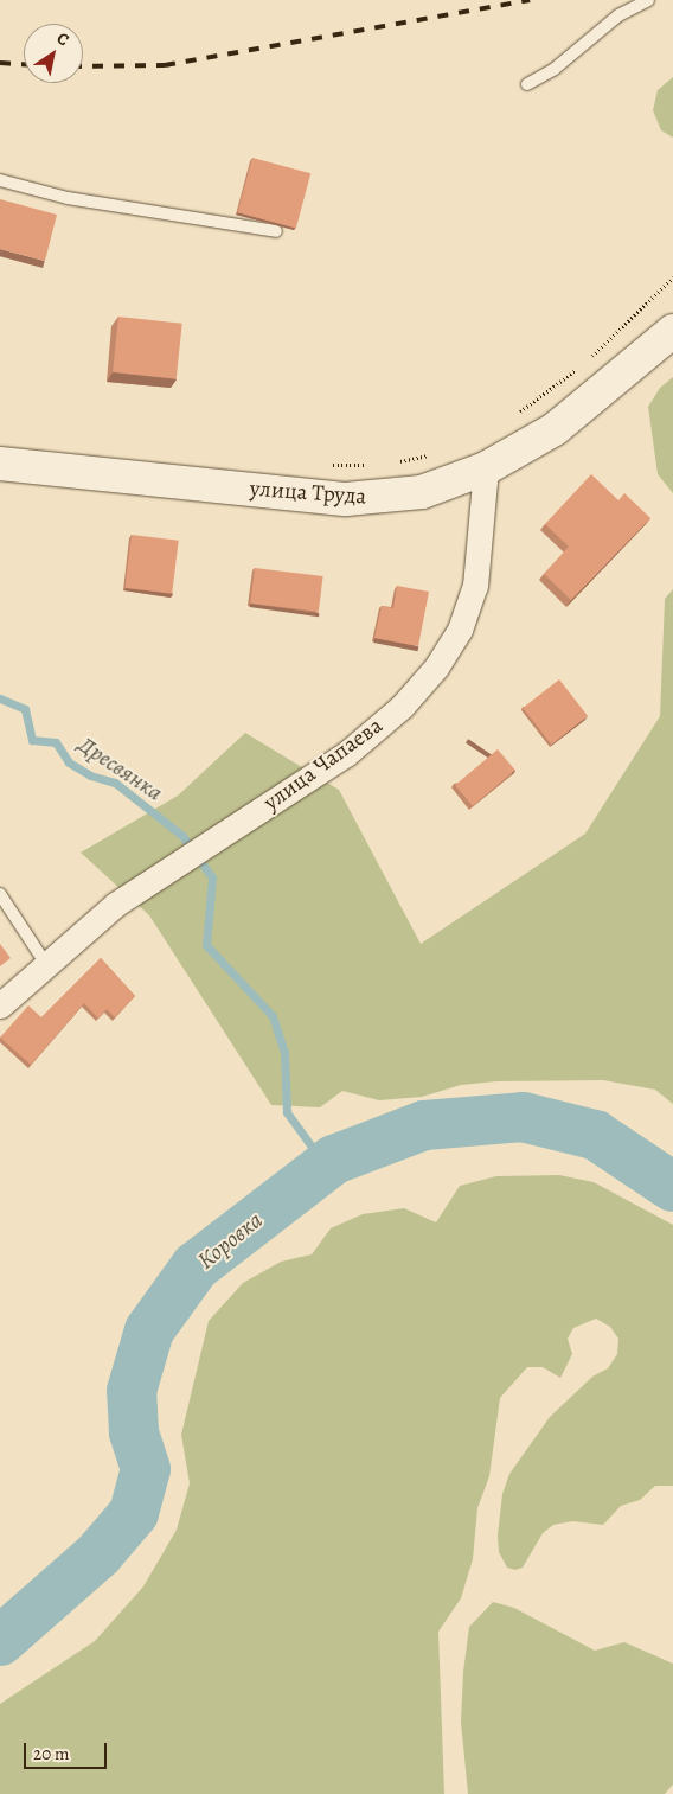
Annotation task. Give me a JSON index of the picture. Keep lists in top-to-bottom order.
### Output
{
  "streets": {
    "street": ["улица Труда", "улица Чапаева"]
  },
  "crossings": [
    ["улица Труда", "улица Чапаева"]
  ],
  "water": ["Дресвянка", "Коровка"],
  "scale_bar": "20 m",
  "north": "top right"
}
